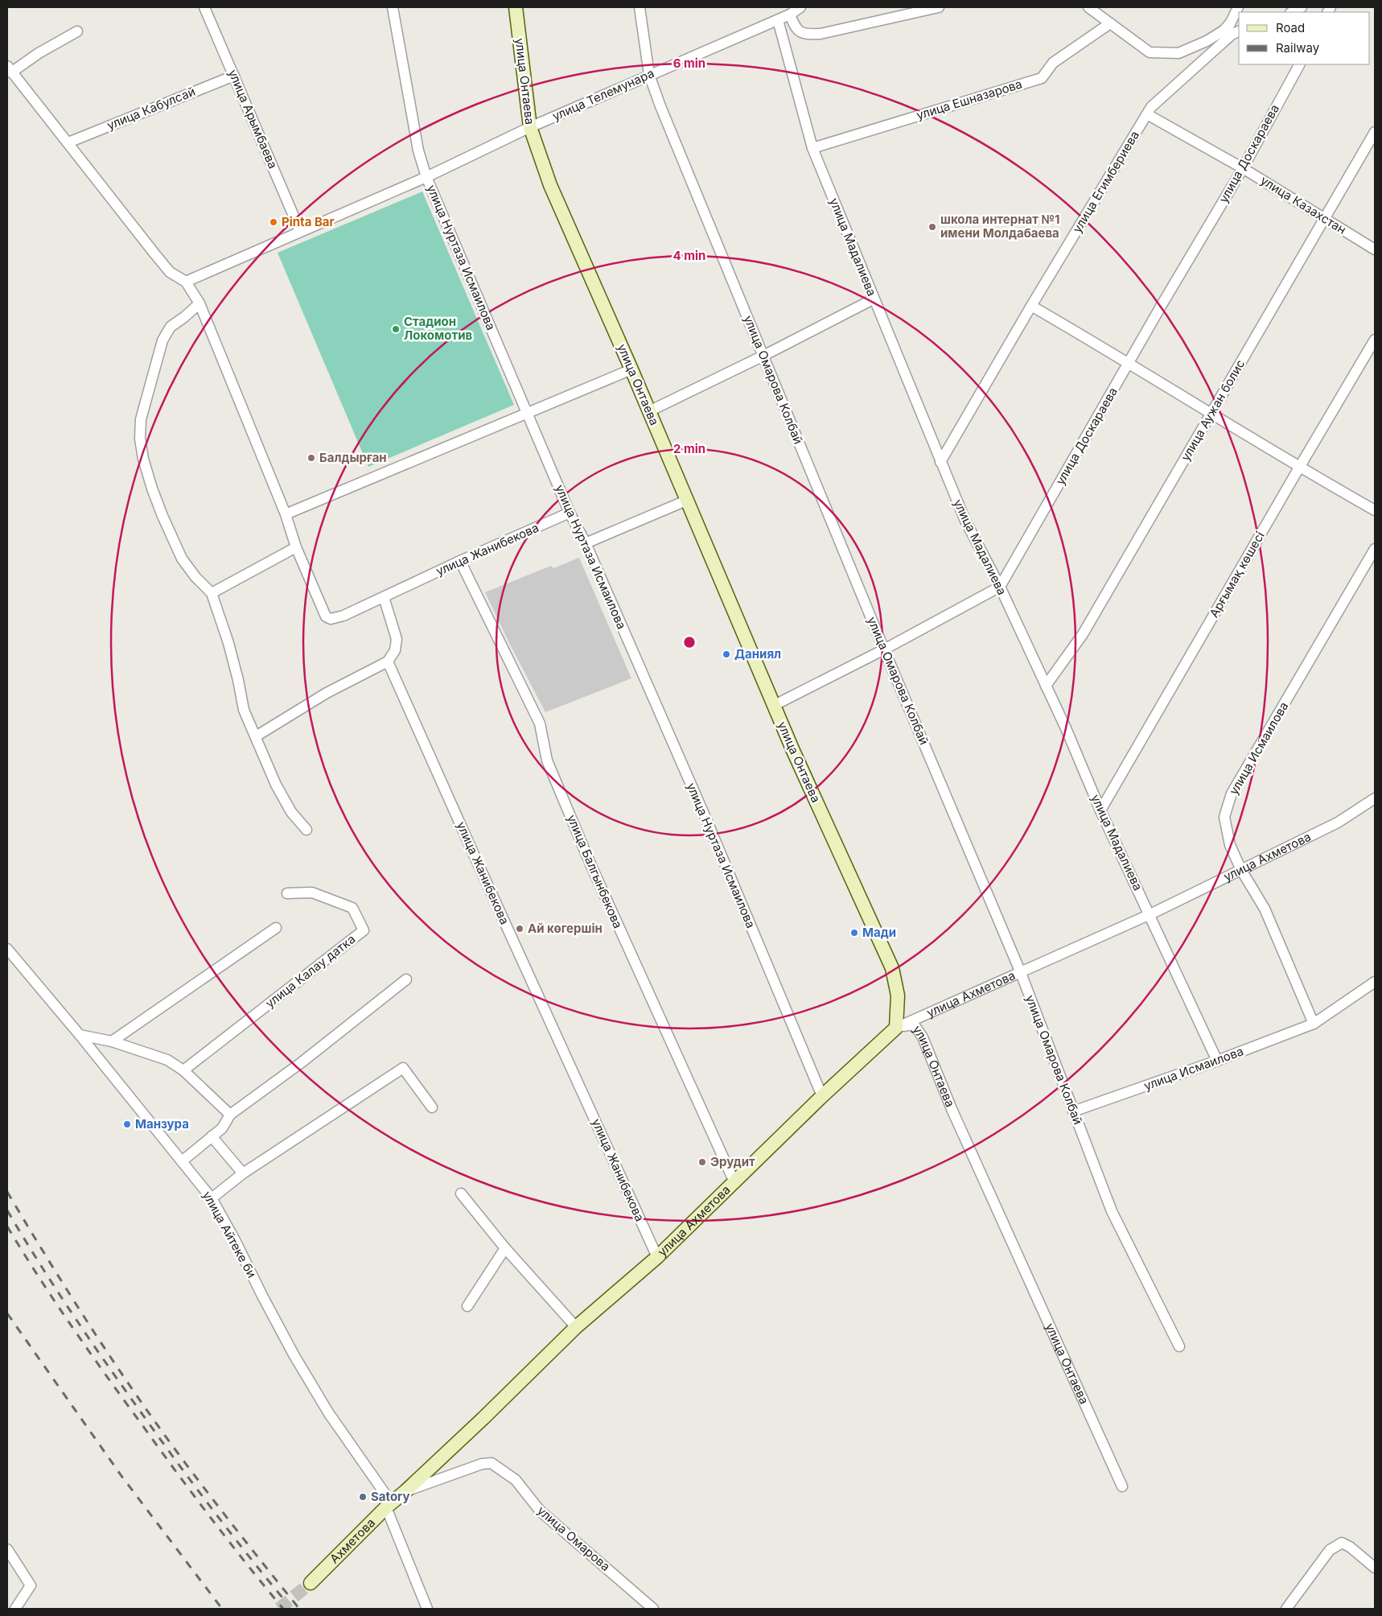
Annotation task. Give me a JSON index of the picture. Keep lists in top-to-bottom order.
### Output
{
  "streets": {
    "main road": ["улица Онтаева", "улица Ахметова", "Ахметова"],
    "street": [
      "улица Телемунара",
      "улица Ешназарова",
      "улица Кабулсай",
      "улица Арымбаева",
      "улица Доскараева",
      "улица Егимбериева",
      "улица Казахстан",
      "улица Мадалиева",
      "улица Нуртаза Исмаилова",
      "улица Омарова Колбай",
      "улица Аужан болис",
      "улица Жанибекова",
      "Арғымақ көшесі",
      "улица Исмаилова",
      "улица Балгынбекова",
      "улица Калау датка",
      "улица Айтеке би",
      "улица Омарова"
    ]
  },
  "crossings": [
    ["улица Онтаева", "улица Телемунара"],
    ["улица Онтаева", "улица Ахметова"],
    ["улица Телемунара", "улица Арымбаева"],
    ["улица Телемунара", "улица Мадалиева"],
    ["улица Телемунара", "улица Нуртаза Исмаилова"],
    ["улица Телемунара", "улица Омарова Колбай"],
    ["улица Ешназарова", "улица Мадалиева"],
    ["улица Кабулсай", "улица Арымбаева"],
    ["улица Доскараева", "улица Казахстан"],
    ["улица Доскараева", "улица Мадалиева"],
    ["улица Егимбериева", "улица Казахстан"],
    ["улица Егимбериева", "улица Мадалиева"],
    ["улица Казахстан", "улица Аужан болис"],
    ["улица Мадалиева", "улица Аужан болис"],
    ["улица Мадалиева", "Арғымақ көшесі"],
    ["улица Мадалиева", "улица Исмаилова"],
    ["улица Мадалиева", "улица Ахметова"],
    ["улица Нуртаза Исмаилова", "улица Жанибекова"],
    ["улица Нуртаза Исмаилова", "улица Ахметова"],
    ["улица Омарова Колбай", "улица Исмаилова"],
    ["улица Омарова Колбай", "улица Ахметова"],
    ["улица Жанибекова", "улица Ахметова"],
    ["улица Жанибекова", "улица Балгынбекова"],
    ["улица Исмаилова", "улица Ахметова"],
    ["улица Ахметова", "улица Балгынбекова"],
    ["улица Ахметова", "Ахметова"],
    ["улица Айтеке би", "Ахметова"],
    ["улица Омарова", "Ахметова"]
  ],
  "places": [
    "Pinta Bar",
    "школа интернат №1 имени Молдабаева",
    "Стадион Локомотив",
    "Балдырған",
    "Даниял",
    "Ай көгершін",
    "Мади",
    "Манзура",
    "Эрудит",
    "Satory"
  ],
  "legend": ["Road", "Railway"],
  "rings": ["6 min", "4 min", "2 min"]
}
